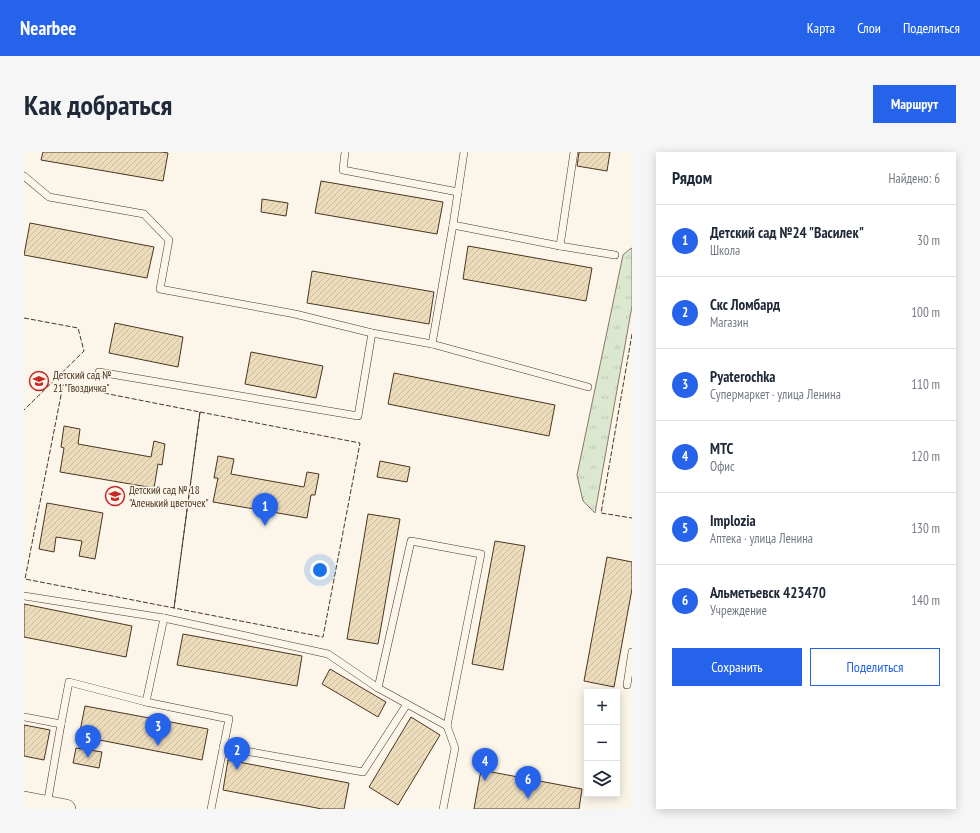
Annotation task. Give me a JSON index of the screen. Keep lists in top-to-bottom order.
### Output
{
  "places": {
    "school or university": ["Детский сад № 21 \"Гвоздичка\"", "Детский сад № 18 \"Аленький цветочек\""]
  },
  "page": {
    "header": "Nearbee",
    "nav": ["Карта", "Слои", "Поделиться"],
    "buttons": [
      "Маршрут",
      ["Сохранить", "Поделиться"]
    ],
    "title": "Как добраться",
    "heading": ["Рядом", "Найдено: 6"],
    "list": [
      {
        "mark": "1",
        "name": "Детский сад №24 \"Василек\"",
        "note": "Школа",
        "value": "30 m"
      },
      {
        "mark": "2",
        "name": "Скс Ломбард",
        "note": "Магазин",
        "value": "100 m"
      },
      {
        "mark": "3",
        "name": "Pyaterochka",
        "note": "Супермаркет · улица Ленина",
        "value": "110 m"
      },
      {
        "mark": "4",
        "name": "МТС",
        "note": "Офис",
        "value": "120 m"
      },
      {
        "mark": "5",
        "name": "Implozia",
        "note": "Аптека · улица Ленина",
        "value": "130 m"
      },
      {
        "mark": "6",
        "name": "Альметьевск 423470",
        "note": "Учреждение",
        "value": "140 m"
      }
    ],
    "pins": [
      "1",
      "3",
      "5",
      "2",
      "4",
      "6"
    ],
    "map_buttons": ["+", "−"]
  }
}
